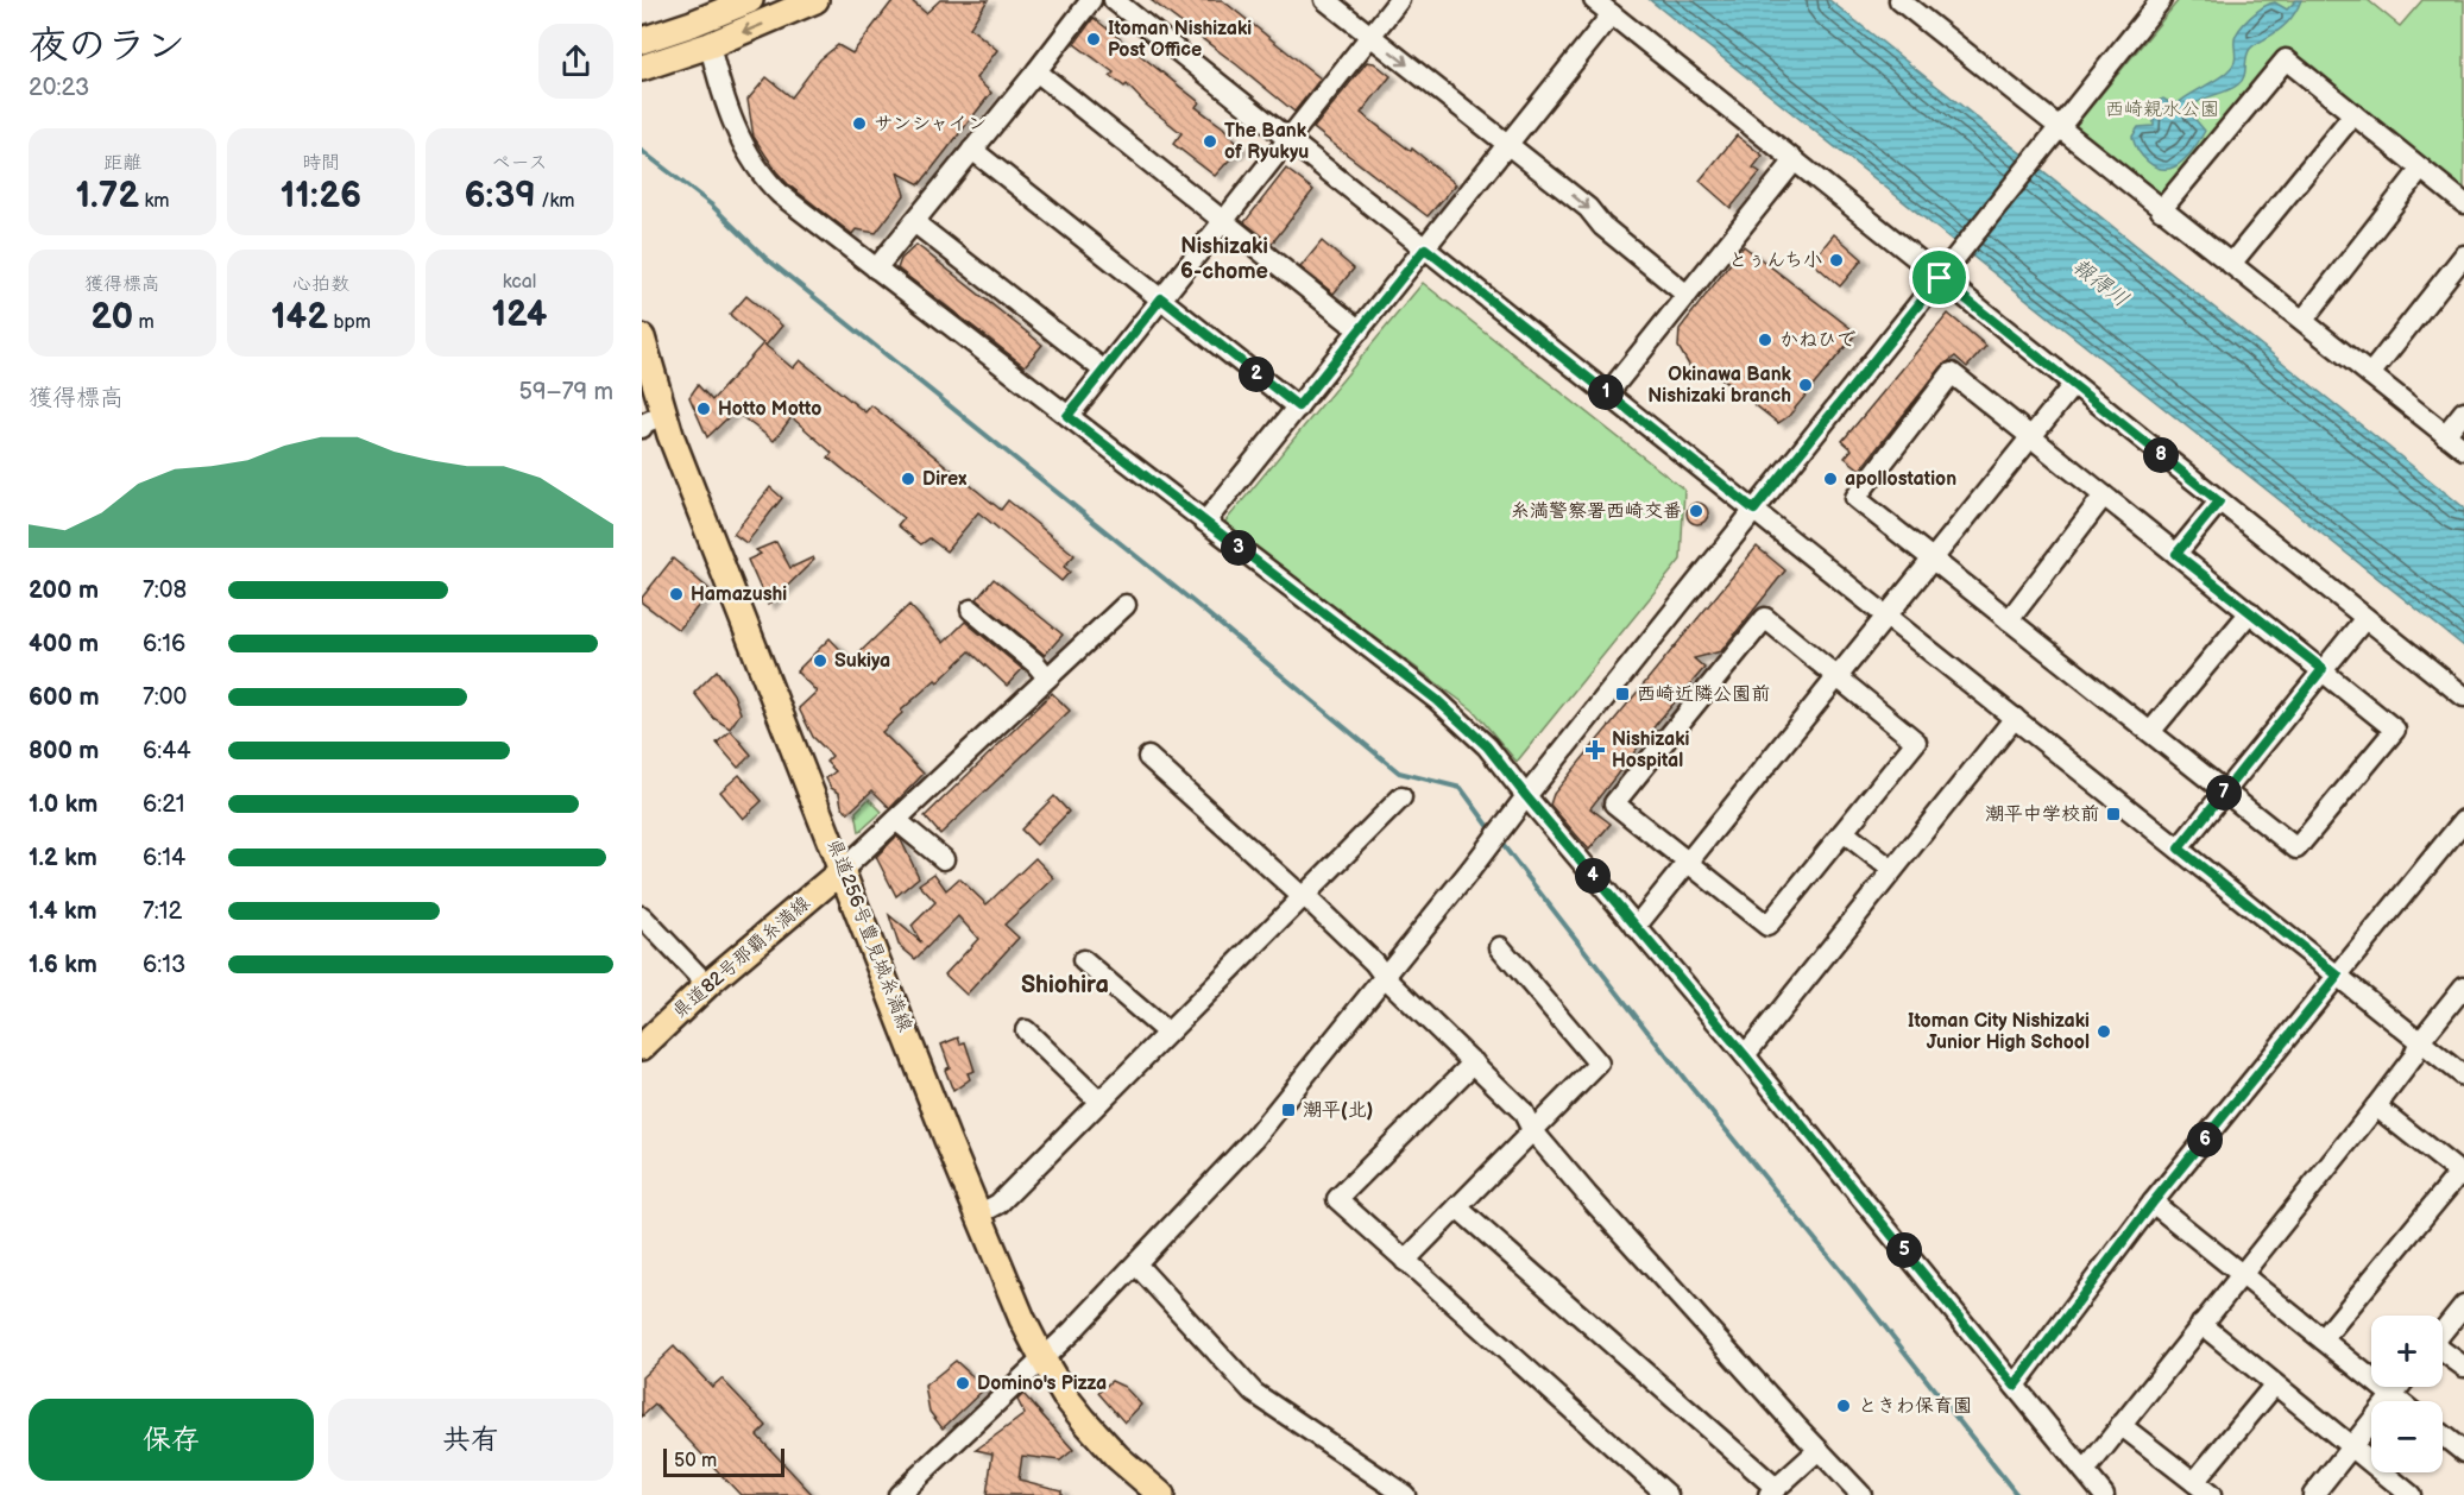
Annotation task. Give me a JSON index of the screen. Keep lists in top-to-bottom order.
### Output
{
  "streets": {
    "main road": ["県道256号豊見城糸満線", "県道82号那覇糸満線"]
  },
  "crossings": [
    ["県道256号豊見城糸満線", "県道82号那覇糸満線"]
  ],
  "districts": ["Nishizaki 6-chome", "Shiohira"],
  "water": ["報得川"],
  "parks": ["西崎親水公園"],
  "places": {
    "other": [
      "Itoman Nishizaki Post Office",
      "サンシャイン",
      "The Bank of Ryukyu",
      "とぅんち小",
      "かねひで",
      "Okinawa Bank Nishizaki branch",
      "Hotto Motto",
      "Direx",
      "apollostation",
      "糸満警察署西崎交番",
      "Hamazushi",
      "Sukiya",
      "Itoman City Nishizaki Junior High School",
      "Domino's Pizza",
      "ときわ保育園"
    ],
    "transit": ["西崎近隣公園前", "潮平中学校前", "潮平(北)"],
    "health": ["Nishizaki Hospital"]
  },
  "scale_bar": "50 m",
  "page": {
    "heading": ["夜のラン", "20:23"],
    "stats": [
      ["距離", "1.72 km"],
      ["時間", "11:26"],
      ["ペース", "6:39 /km"],
      ["獲得標高", "20 m"],
      ["心拍数", "142 bpm"],
      ["kcal", "124"]
    ],
    "pins": [
      "2",
      "1",
      "8",
      "3",
      "7",
      "4",
      "6",
      "5"
    ],
    "chart": ["獲得標高", "59–79 m"],
    "list": [
      {
        "name": "200 m",
        "note": "7:08"
      },
      {
        "name": "400 m",
        "note": "6:16"
      },
      {
        "name": "600 m",
        "note": "7:00"
      },
      {
        "name": "800 m",
        "note": "6:44"
      },
      {
        "name": "1.0 km",
        "note": "6:21"
      },
      {
        "name": "1.2 km",
        "note": "6:14"
      },
      {
        "name": "1.4 km",
        "note": "7:12"
      },
      {
        "name": "1.6 km",
        "note": "6:13"
      }
    ],
    "map_buttons": ["+", "−"],
    "buttons": ["保存", "共有"],
    "scale": "50 m"
  }
}
